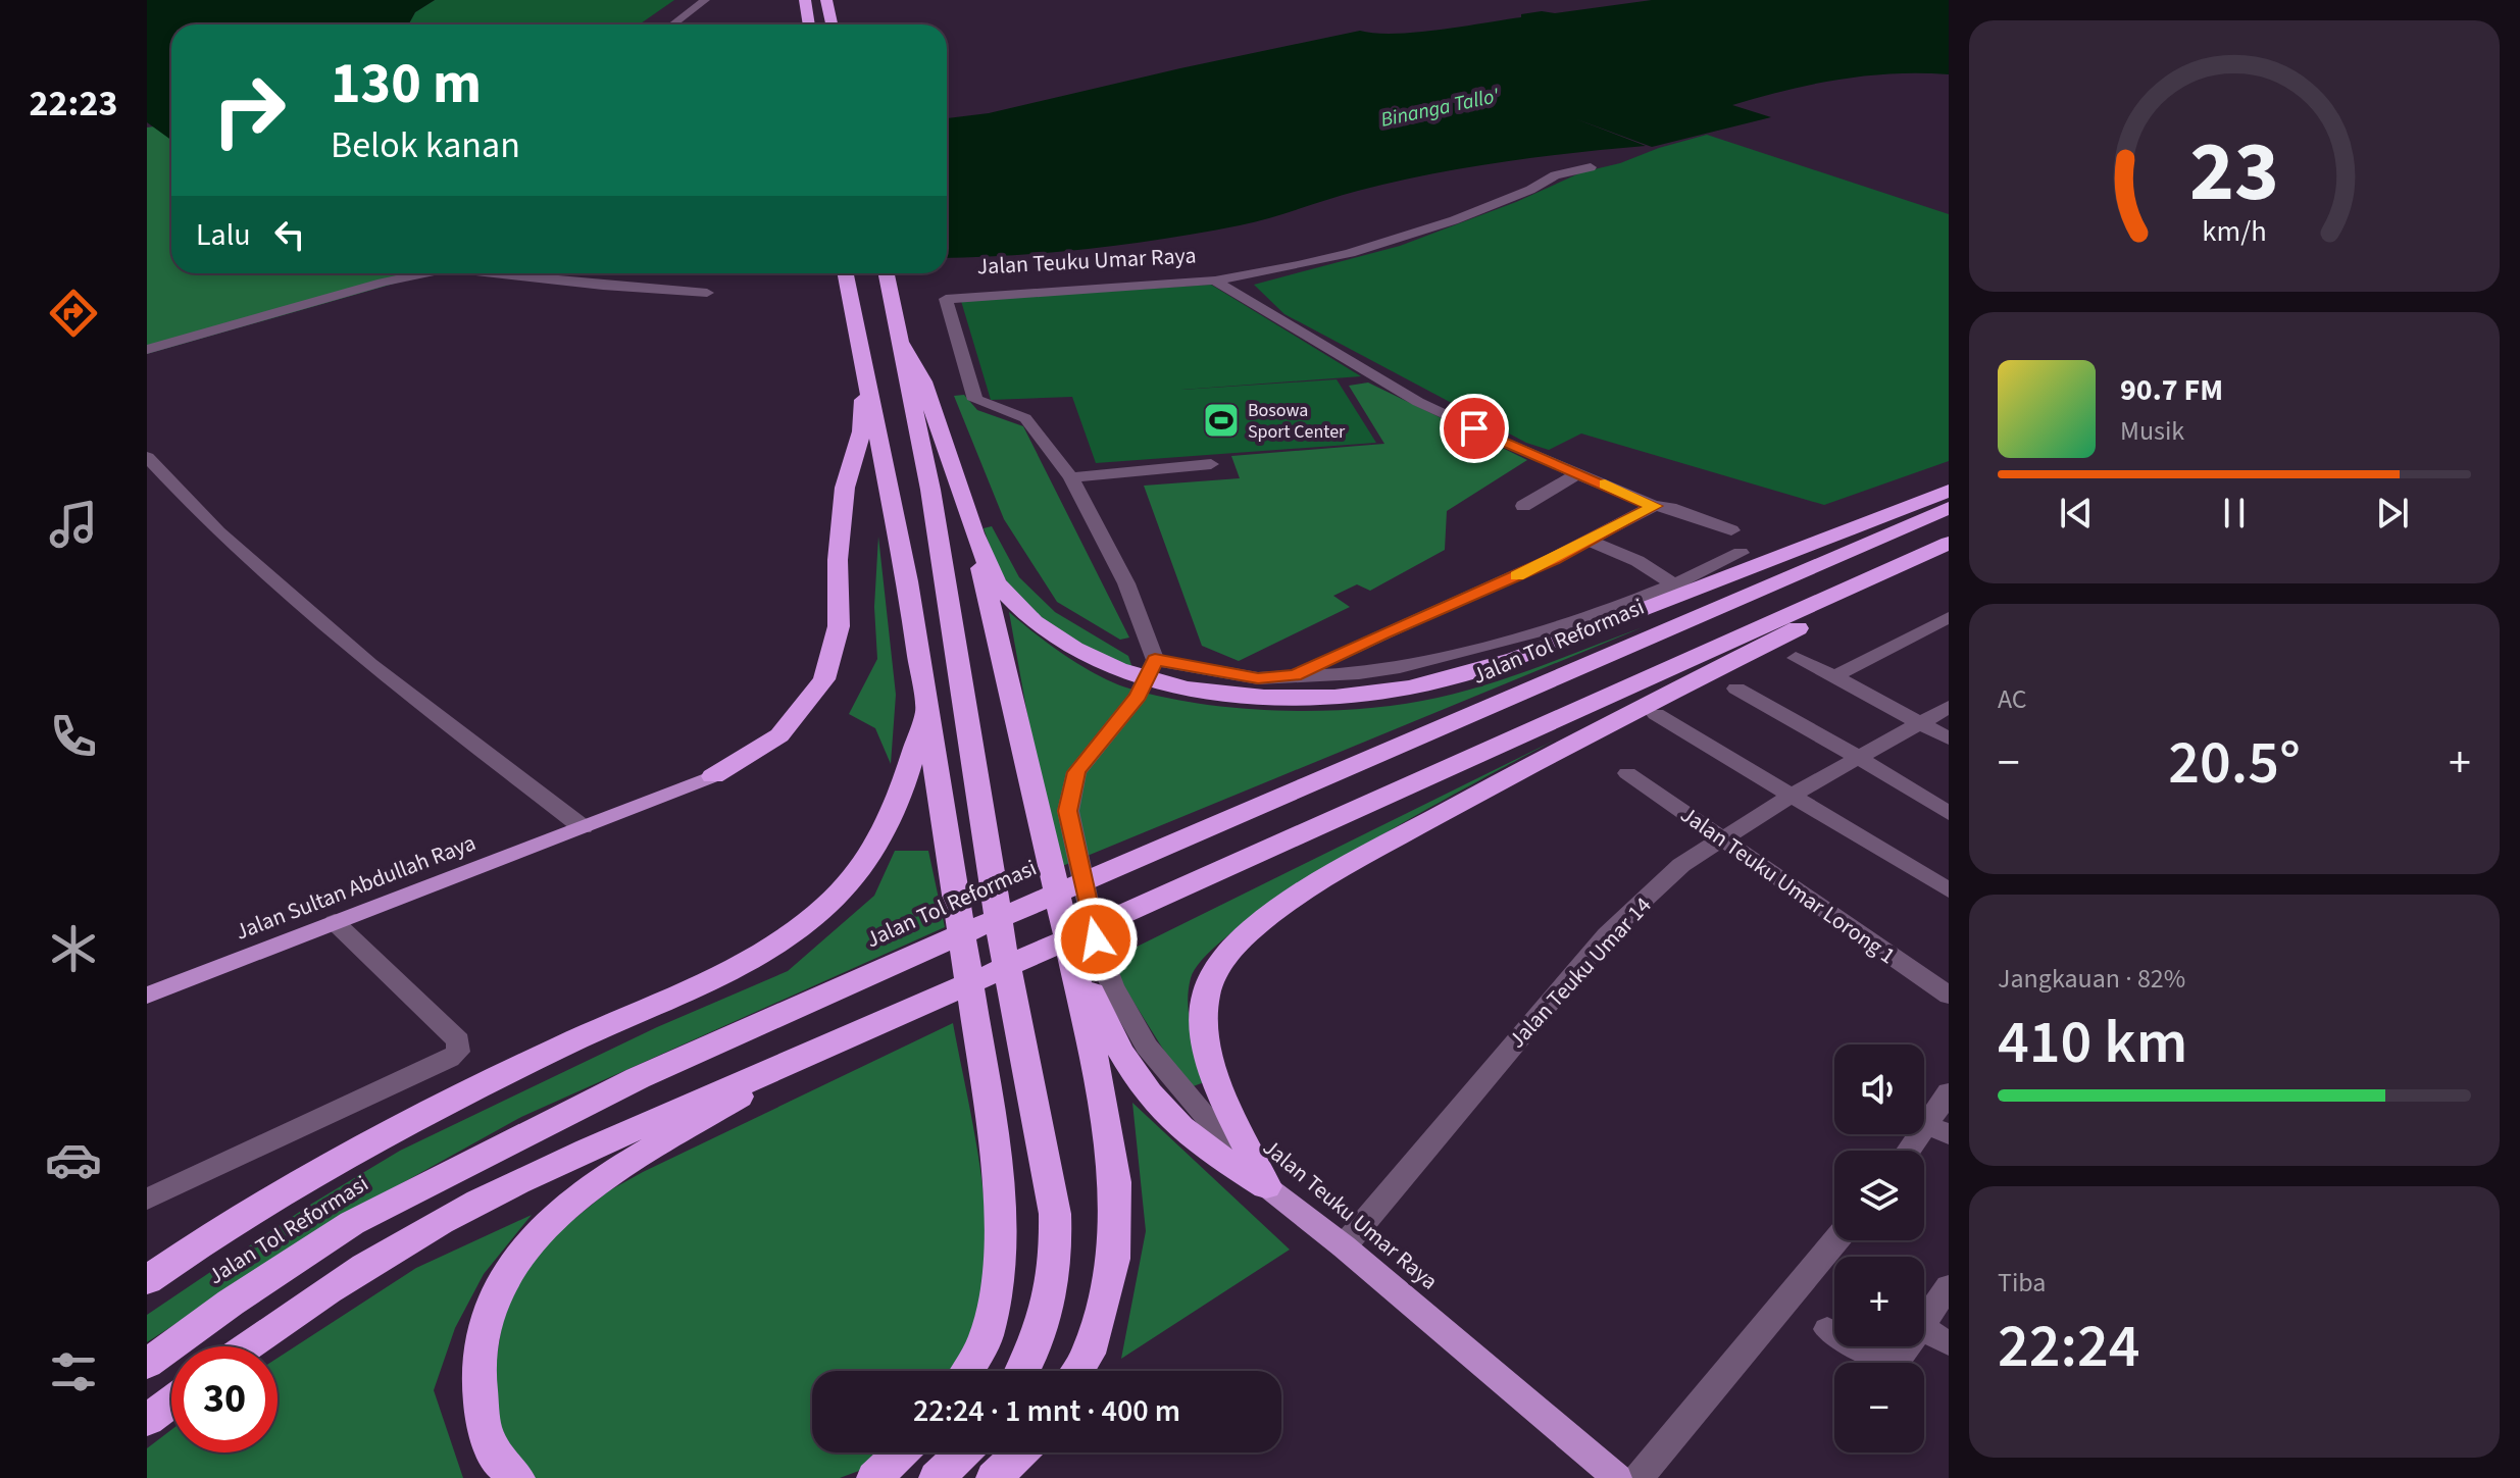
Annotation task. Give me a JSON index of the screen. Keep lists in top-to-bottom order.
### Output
{
  "streets": {
    "highway": ["Jalan Tol Reformasi"],
    "main road": ["Jalan Teuku Umar Raya", "Jalan Sultan Abdullah Raya"],
    "street": ["Jalan Teuku Umar Lorong 1", "Jalan Teuku Umar 14"]
  },
  "crossings": [
    ["Jalan Teuku Umar Raya", "Jalan Teuku Umar 14"],
    ["Jalan Teuku Umar Lorong 1", "Jalan Teuku Umar 14"]
  ],
  "water": ["Binanga Tallo'"],
  "places": {
    "sports": ["Bosowa Sport Center"]
  },
  "page": {
    "tabs": "22:23",
    "turn": ["130 m", "Belok kanan"],
    "then": "Lalu",
    "song": ["90.7 FM", "Musik"],
    "tile": [
      "AC",
      ["Jangkauan · 82%", "410 km"],
      ["Tiba", "22:24"]
    ],
    "heat": ["−", "20.5°", "+"],
    "map_buttons": ["+", "−"],
    "limit": "30",
    "trip": "22:24 · 1 mnt · 400 m",
    "gauge": ["23", "km/h"]
  }
}
